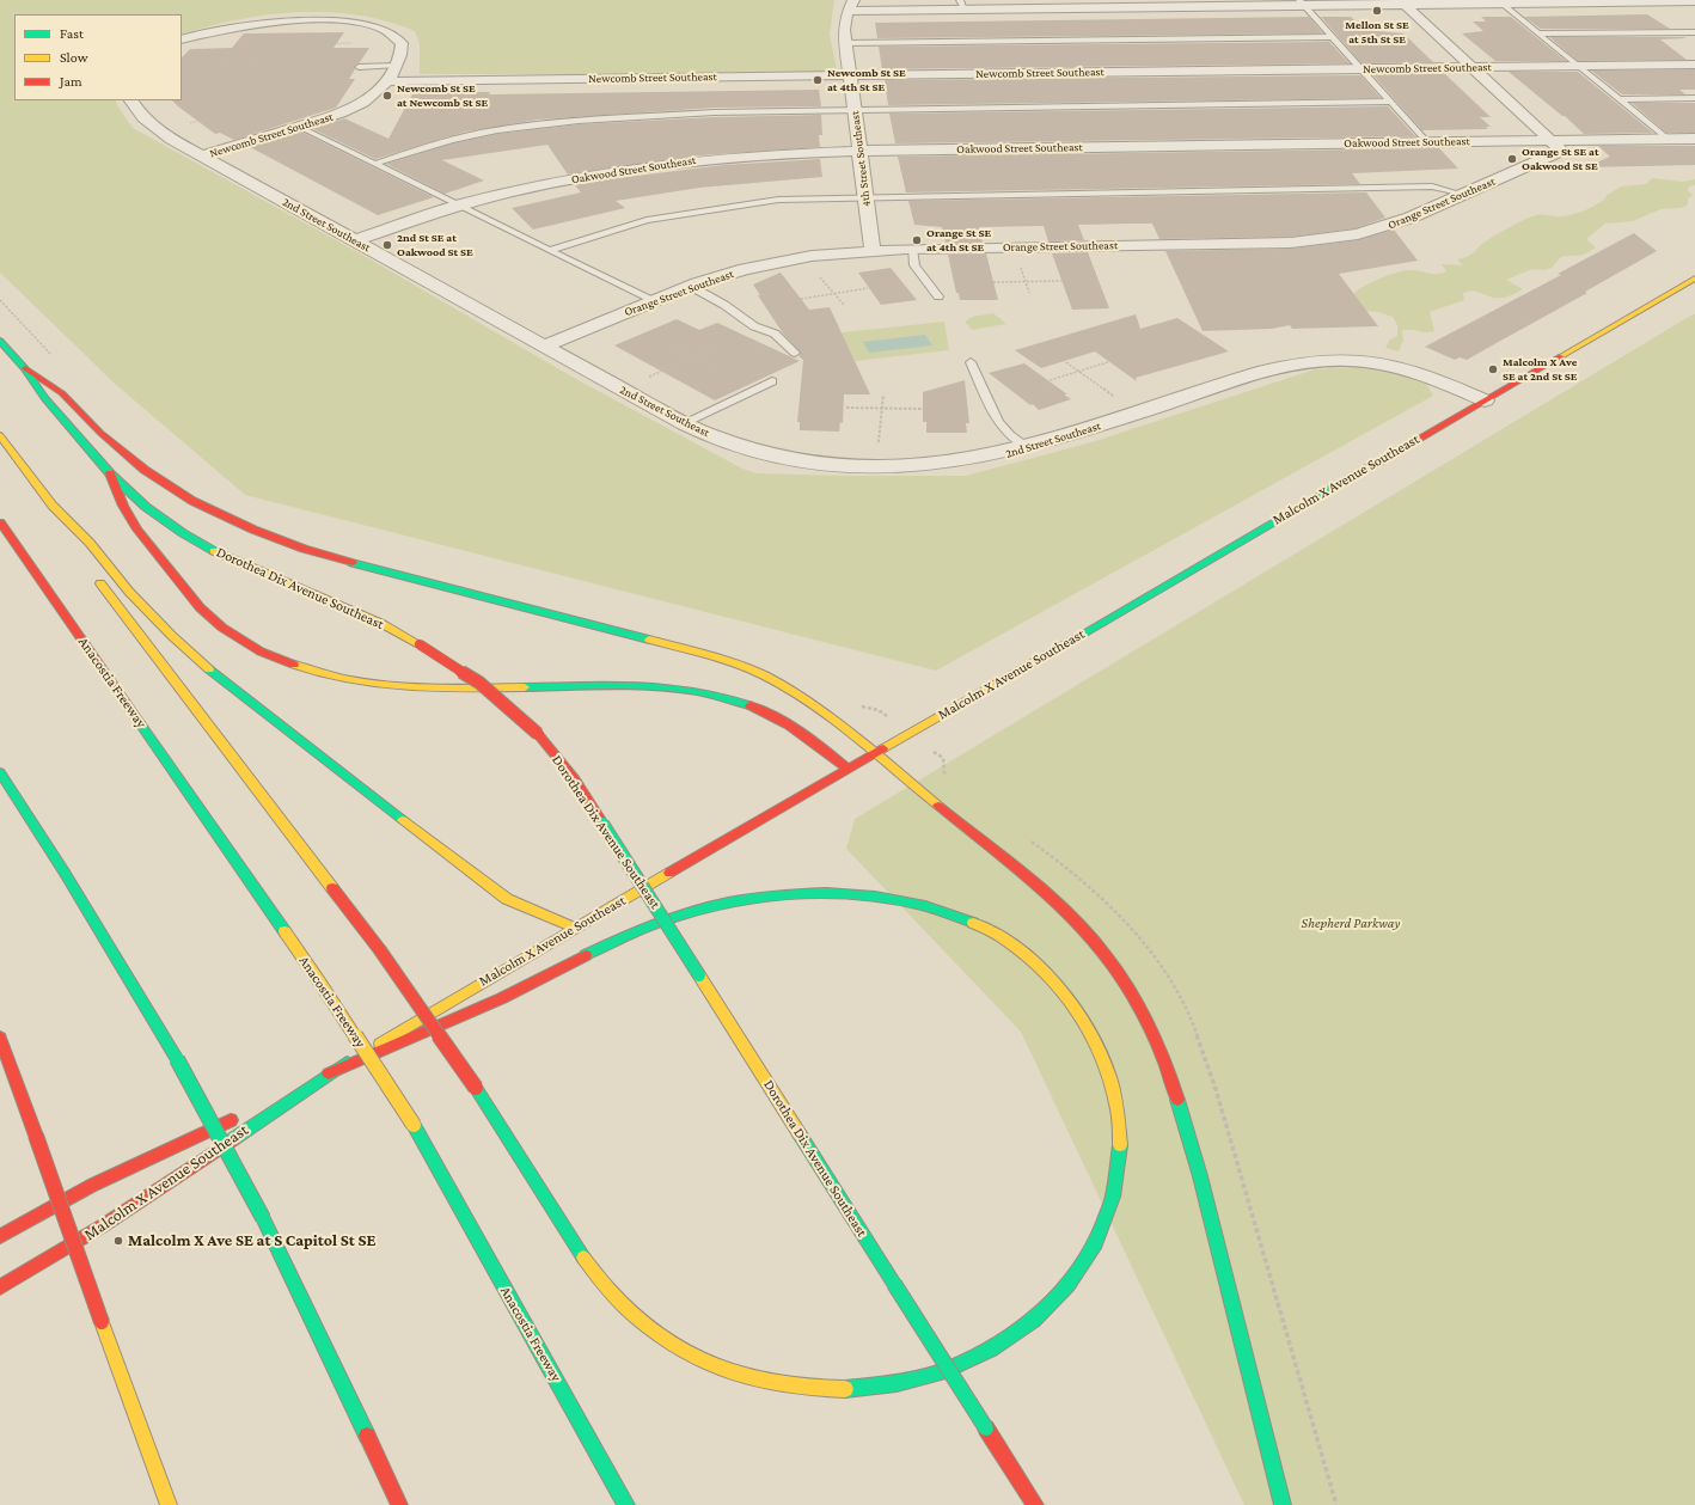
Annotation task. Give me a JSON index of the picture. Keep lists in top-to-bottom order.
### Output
{
  "streets": {
    "main road": ["Malcolm X Avenue Southeast", "Dorothea Dix Avenue Southeast", "Anacostia Freeway"],
    "street": [
      "Newcomb Street Southeast",
      "Oakwood Street Southeast",
      "4th Street Southeast",
      "Orange Street Southeast",
      "2nd Street Southeast"
    ]
  },
  "crossings": [
    ["Newcomb Street Southeast", "4th Street Southeast"],
    ["Newcomb Street Southeast", "2nd Street Southeast"],
    ["Oakwood Street Southeast", "4th Street Southeast"],
    ["Oakwood Street Southeast", "Orange Street Southeast"],
    ["Oakwood Street Southeast", "2nd Street Southeast"],
    ["4th Street Southeast", "Orange Street Southeast"],
    ["Orange Street Southeast", "2nd Street Southeast"],
    ["2nd Street Southeast", "Malcolm X Avenue Southeast"]
  ],
  "parks": ["Shepherd Parkway"],
  "places": [
    "Mellon St SE at 5th St SE",
    "Newcomb St SE at 4th St SE",
    "Newcomb St SE at Newcomb St SE",
    "Orange St SE at Oakwood St SE",
    "Orange St SE at 4th St SE",
    "2nd St SE at Oakwood St SE",
    "Malcolm X Ave SE at 2nd St SE",
    "Malcolm X Ave SE at S Capitol St SE"
  ],
  "legend": ["Fast", "Slow", "Jam"]
}
